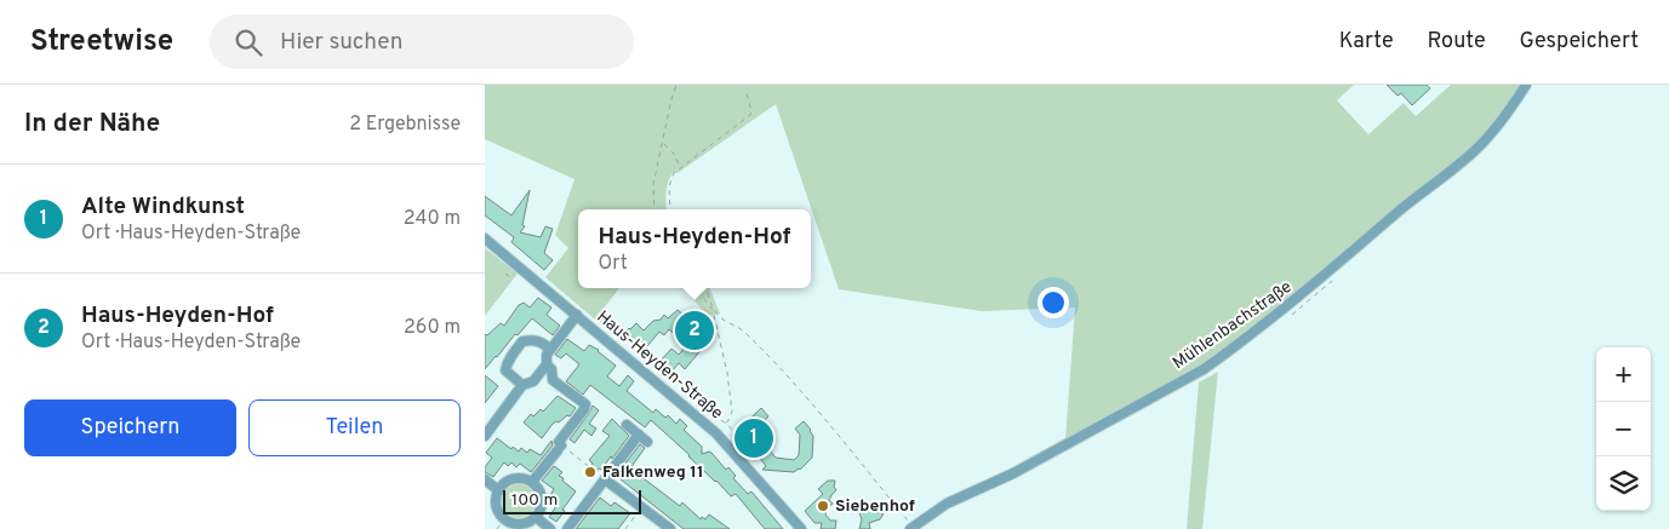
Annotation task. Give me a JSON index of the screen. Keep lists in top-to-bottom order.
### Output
{
  "streets": {
    "street": ["Mühlenbachstraße", "Haus-Heyden-Straße"]
  },
  "places": ["Falkenweg 11", "Siebenhof"],
  "scale_bar": "100 m",
  "page": {
    "header": "Streetwise",
    "search": "Hier suchen",
    "nav": ["Karte", "Route", "Gespeichert"],
    "heading": ["In der Nähe", "2 Ergebnisse"],
    "list": [
      {
        "mark": "1",
        "name": "Alte Windkunst",
        "note": "Ort · Haus-Heyden-Straße",
        "value": "240 m"
      },
      {
        "mark": "2",
        "name": "Haus-Heyden-Hof",
        "note": "Ort · Haus-Heyden-Straße",
        "value": "260 m"
      }
    ],
    "popup": ["Haus-Heyden-Hof", "Ort"],
    "pins": ["2", "1"],
    "map_buttons": ["+", "−"],
    "buttons": ["Speichern", "Teilen"],
    "scale": "100 m"
  }
}
